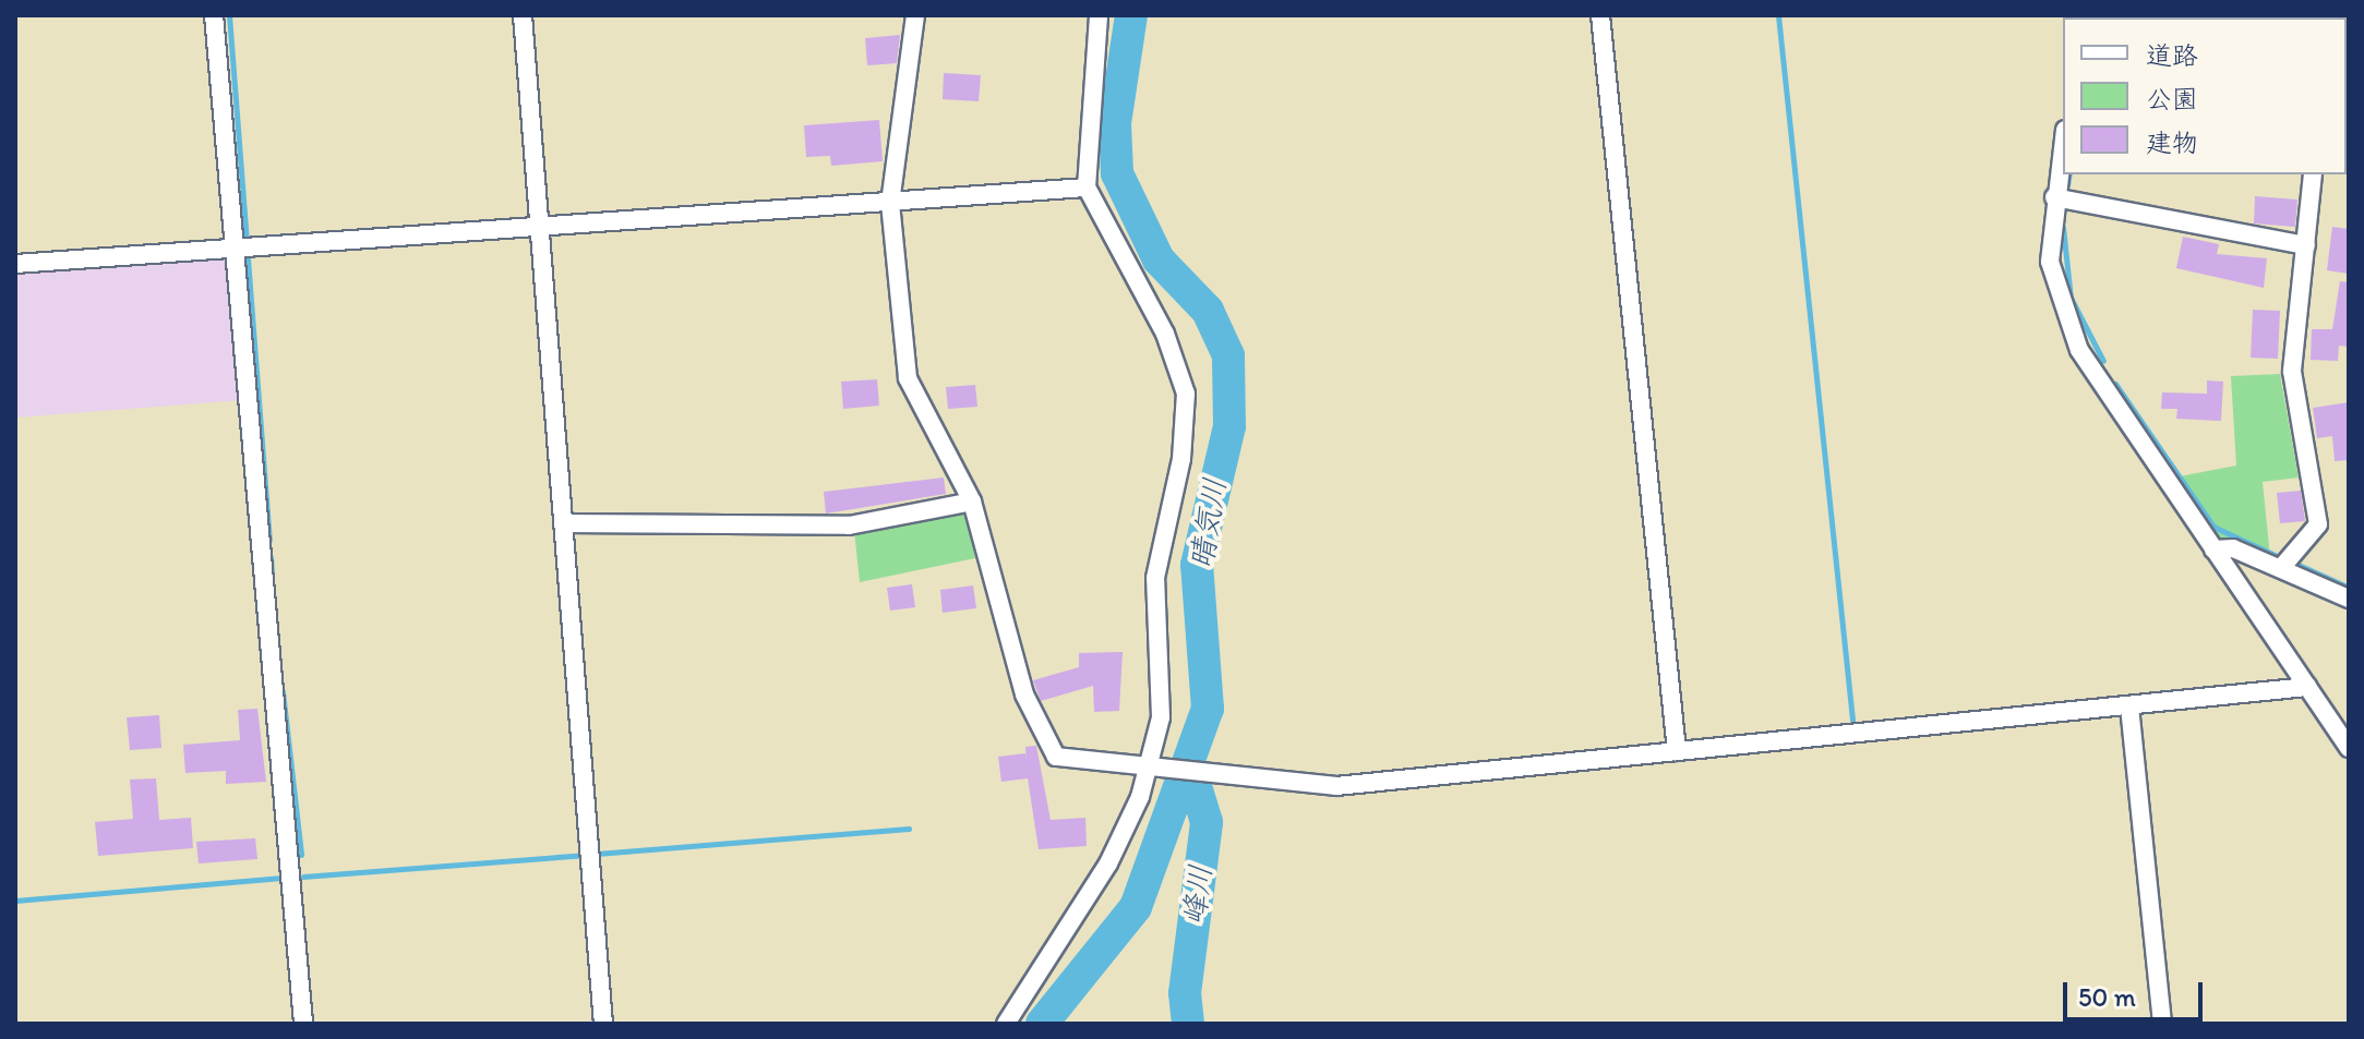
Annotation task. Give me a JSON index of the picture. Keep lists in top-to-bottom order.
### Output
{
  "water": ["晴気川", "峰川"],
  "legend": ["道路", "公園", "建物"],
  "scale_bar": "50 m"
}
